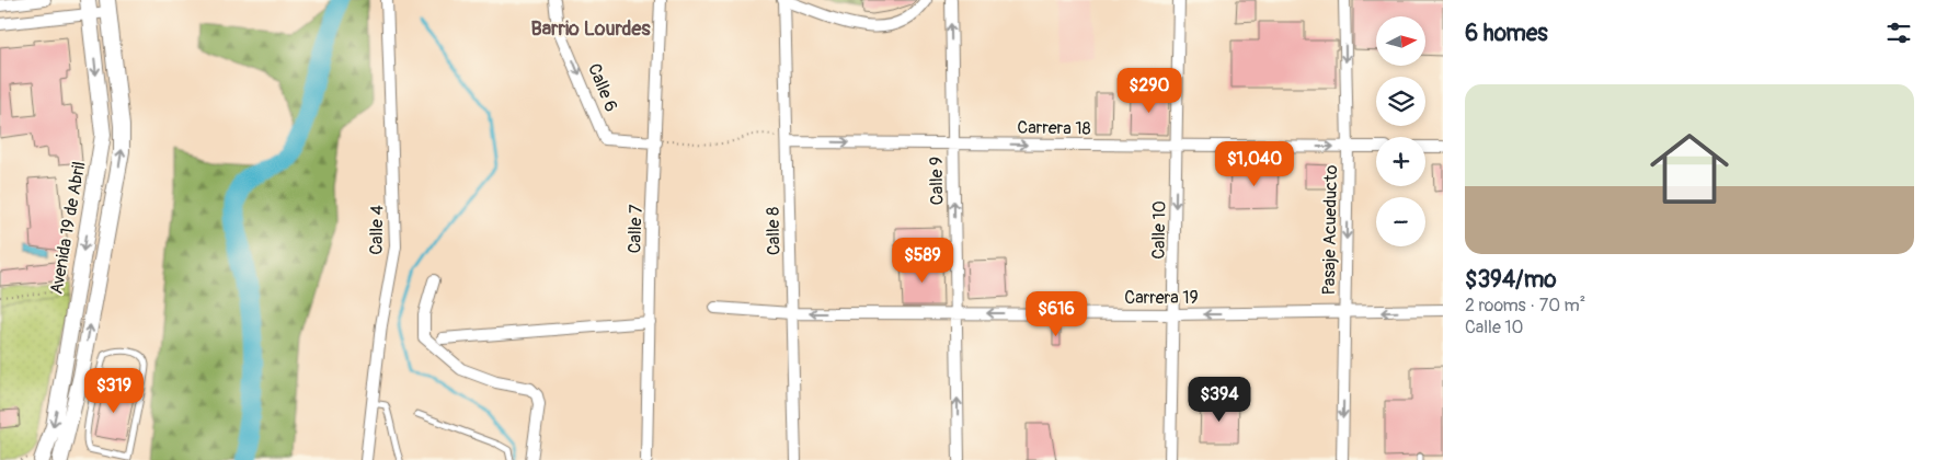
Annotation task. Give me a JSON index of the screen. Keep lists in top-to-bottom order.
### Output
{
  "streets": {
    "street": [
      "Calle 6",
      "Carrera 18",
      "Calle 9",
      "Avenida 19 de Abril",
      "Calle 7",
      "Calle 4",
      "Calle 10",
      "Pasaje Acueducto",
      "Calle 8",
      "Carrera 19"
    ]
  },
  "crossings": [
    ["Calle 6", "Calle 7"],
    ["Carrera 18", "Calle 9"],
    ["Carrera 18", "Calle 10"],
    ["Carrera 18", "Pasaje Acueducto"],
    ["Carrera 18", "Calle 8"],
    ["Calle 9", "Carrera 19"],
    ["Calle 10", "Carrera 19"],
    ["Pasaje Acueducto", "Carrera 19"],
    ["Calle 8", "Carrera 19"]
  ],
  "one_way": [
    "Calle 6",
    "Carrera 18",
    "Calle 9",
    "Calle 10",
    "Pasaje Acueducto",
    "Carrera 19"
  ],
  "districts": ["Barrio Lourdes"],
  "north": "right",
  "page": {
    "heading": "6 homes",
    "map_buttons": ["+", "−"],
    "list": [
      {
        "name": "$394/mo",
        "note": "2 rooms · 70 m² · Calle 10"
      }
    ],
    "price": [
      "$290",
      "$1,040",
      "$589",
      "$616",
      "$319",
      "$394"
    ]
  }
}
